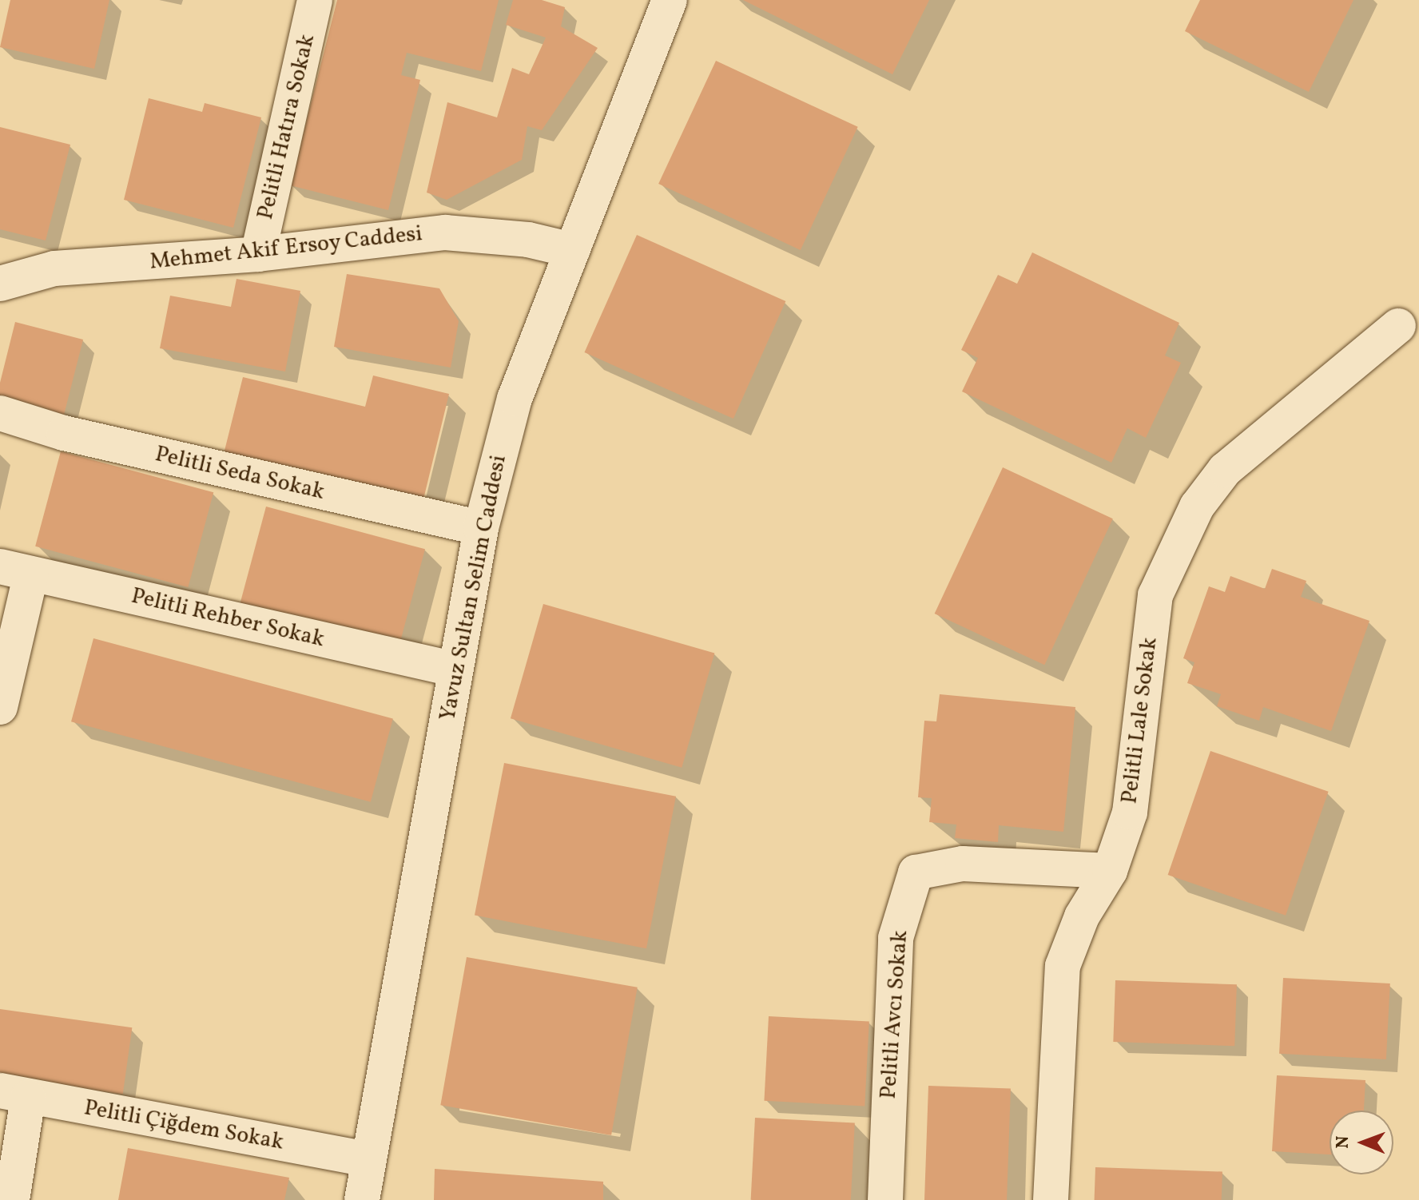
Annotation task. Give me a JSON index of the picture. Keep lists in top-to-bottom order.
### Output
{
  "streets": {
    "street": [
      "Pelitli Hatıra Sokak",
      "Mehmet Akif Ersoy Caddesi",
      "Pelitli Seda Sokak",
      "Yavuz Sultan Selim Caddesi",
      "Pelitli Rehber Sokak",
      "Pelitli Lale Sokak",
      "Pelitli Avcı Sokak",
      "Pelitli Çiğdem Sokak"
    ]
  },
  "crossings": [
    ["Pelitli Hatıra Sokak", "Mehmet Akif Ersoy Caddesi"],
    ["Mehmet Akif Ersoy Caddesi", "Yavuz Sultan Selim Caddesi"],
    ["Pelitli Seda Sokak", "Yavuz Sultan Selim Caddesi"],
    ["Yavuz Sultan Selim Caddesi", "Pelitli Rehber Sokak"],
    ["Yavuz Sultan Selim Caddesi", "Pelitli Çiğdem Sokak"],
    ["Pelitli Lale Sokak", "Pelitli Avcı Sokak"]
  ],
  "north": "left"
}
